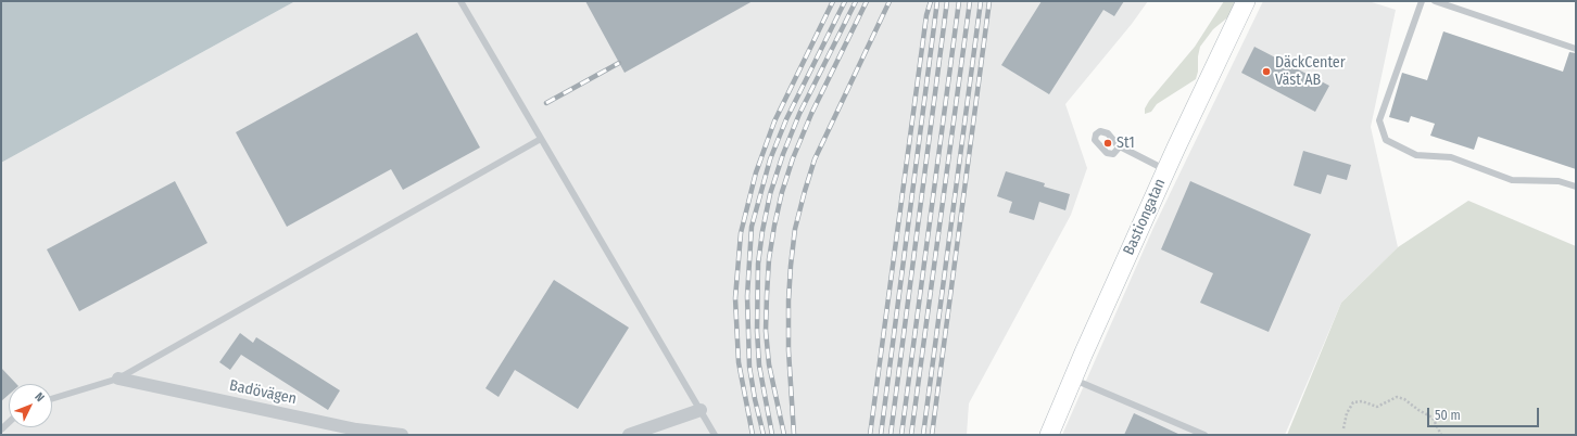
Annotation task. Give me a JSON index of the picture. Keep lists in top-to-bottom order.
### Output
{
  "streets": {
    "main road": ["Bastiongatan"],
    "street": ["Badövägen"]
  },
  "places": ["DäckCenter Väst AB", "St1"],
  "scale_bar": "50 m",
  "north": "top right"
}
